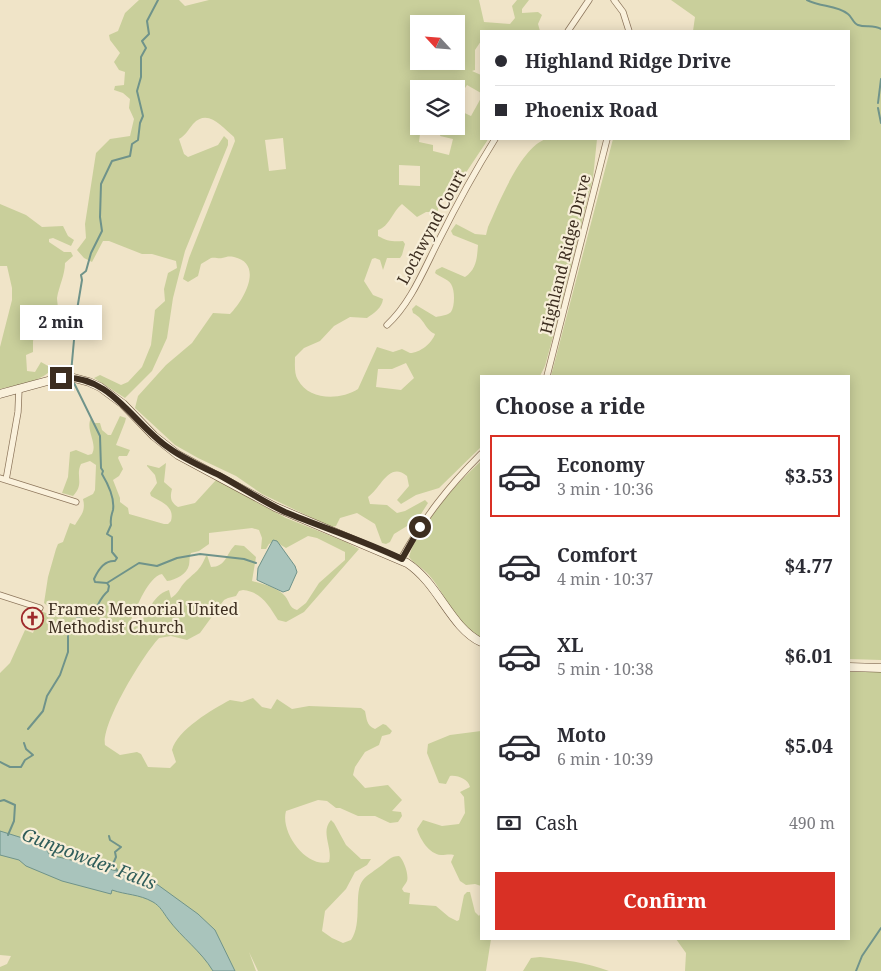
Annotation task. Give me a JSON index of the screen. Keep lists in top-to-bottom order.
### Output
{
  "streets": {
    "street": ["Lochwynd Court", "Highland Ridge Drive"]
  },
  "water": ["Gunpowder Falls"],
  "places": {
    "church": ["Frames Memorial United Methodist Church"]
  },
  "north": "top left",
  "page": {
    "banner": ["Highland Ridge Drive", "Phoenix Road"],
    "bubble": "2 min",
    "heading": "Choose a ride",
    "list": [
      {
        "name": "Economy",
        "note": "3 min · 10:36",
        "value": "$3.53"
      },
      {
        "name": "Comfort",
        "note": "4 min · 10:37",
        "value": "$4.77"
      },
      {
        "name": "XL",
        "note": "5 min · 10:38",
        "value": "$6.01"
      },
      {
        "name": "Moto",
        "note": "6 min · 10:39",
        "value": "$5.04"
      }
    ],
    "pay": ["Cash", "490 m"],
    "buttons": "Confirm"
  }
}
